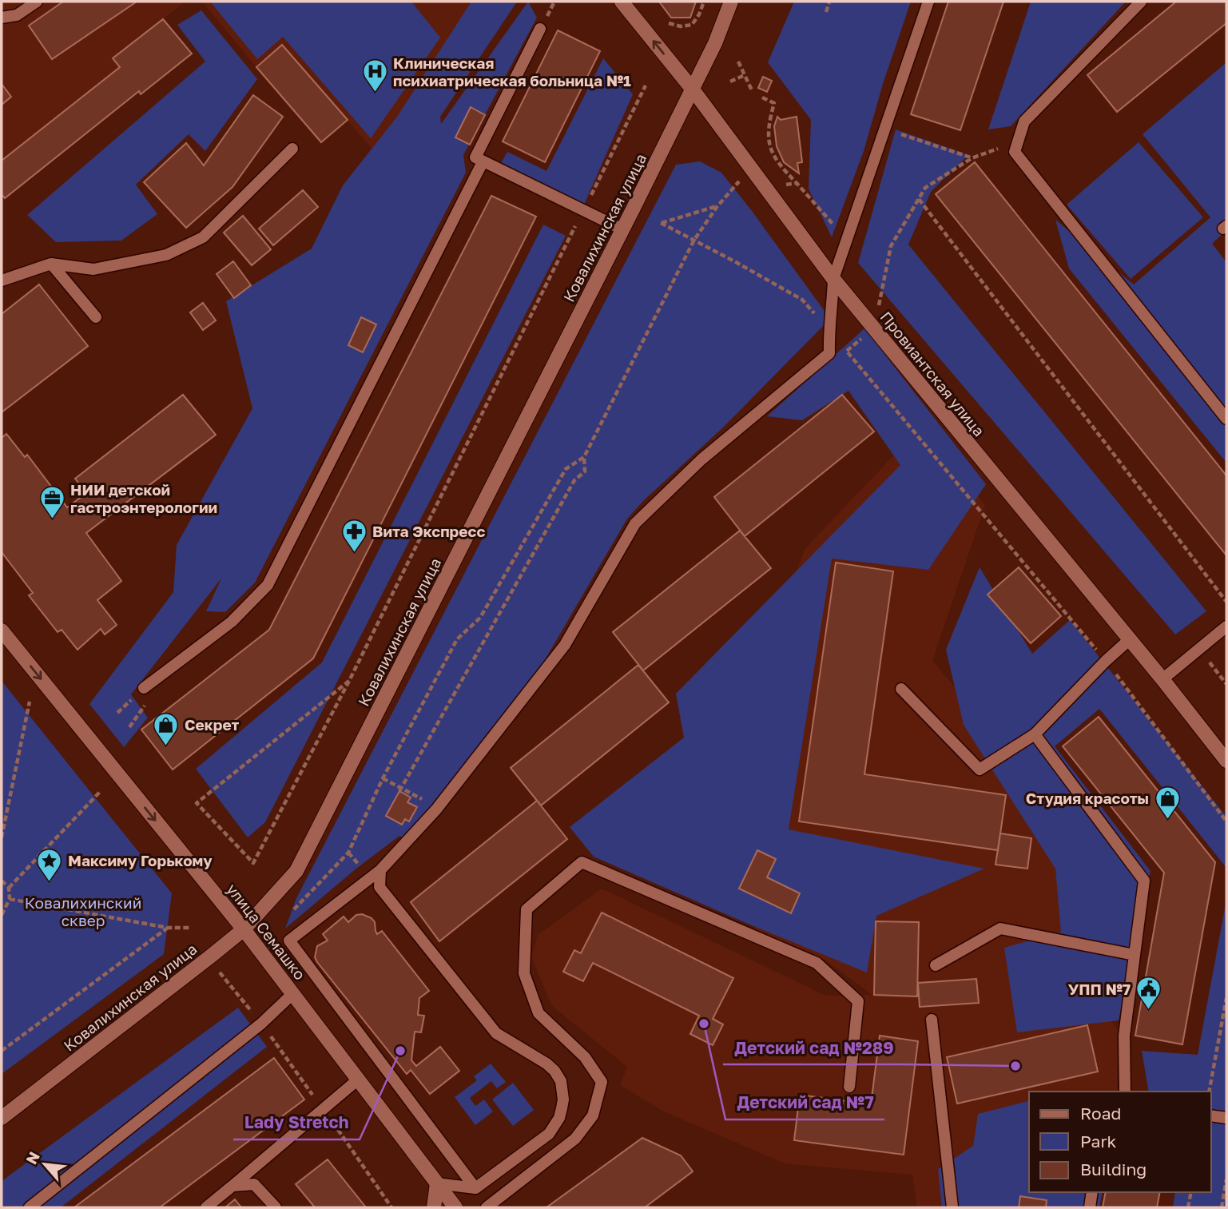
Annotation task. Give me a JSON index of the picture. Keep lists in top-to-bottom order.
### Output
{
  "streets": {
    "street": ["Ковалихинская улица", "Провиантская улица", "улица Семашко"]
  },
  "crossings": [
    ["Ковалихинская улица", "Провиантская улица"],
    ["Ковалихинская улица", "улица Семашко"]
  ],
  "one_way": ["улица Семашко"],
  "parks": ["Ковалихинский сквер"],
  "places": {
    "hospital": ["Клиническая психиатрическая больница №1"],
    "office": ["НИИ детской гастроэнтерологии"],
    "pharmacy": ["Вита Экспресс"],
    "shop": ["Секрет", "Студия красоты"],
    "place": ["Максиму Горькому"],
    "public building": ["УПП №7"],
    "other": ["Детский сад №7", "Lady Stretch", "Детский сад №289"]
  },
  "legend": ["Road", "Park", "Building"],
  "north": "top left"
}
